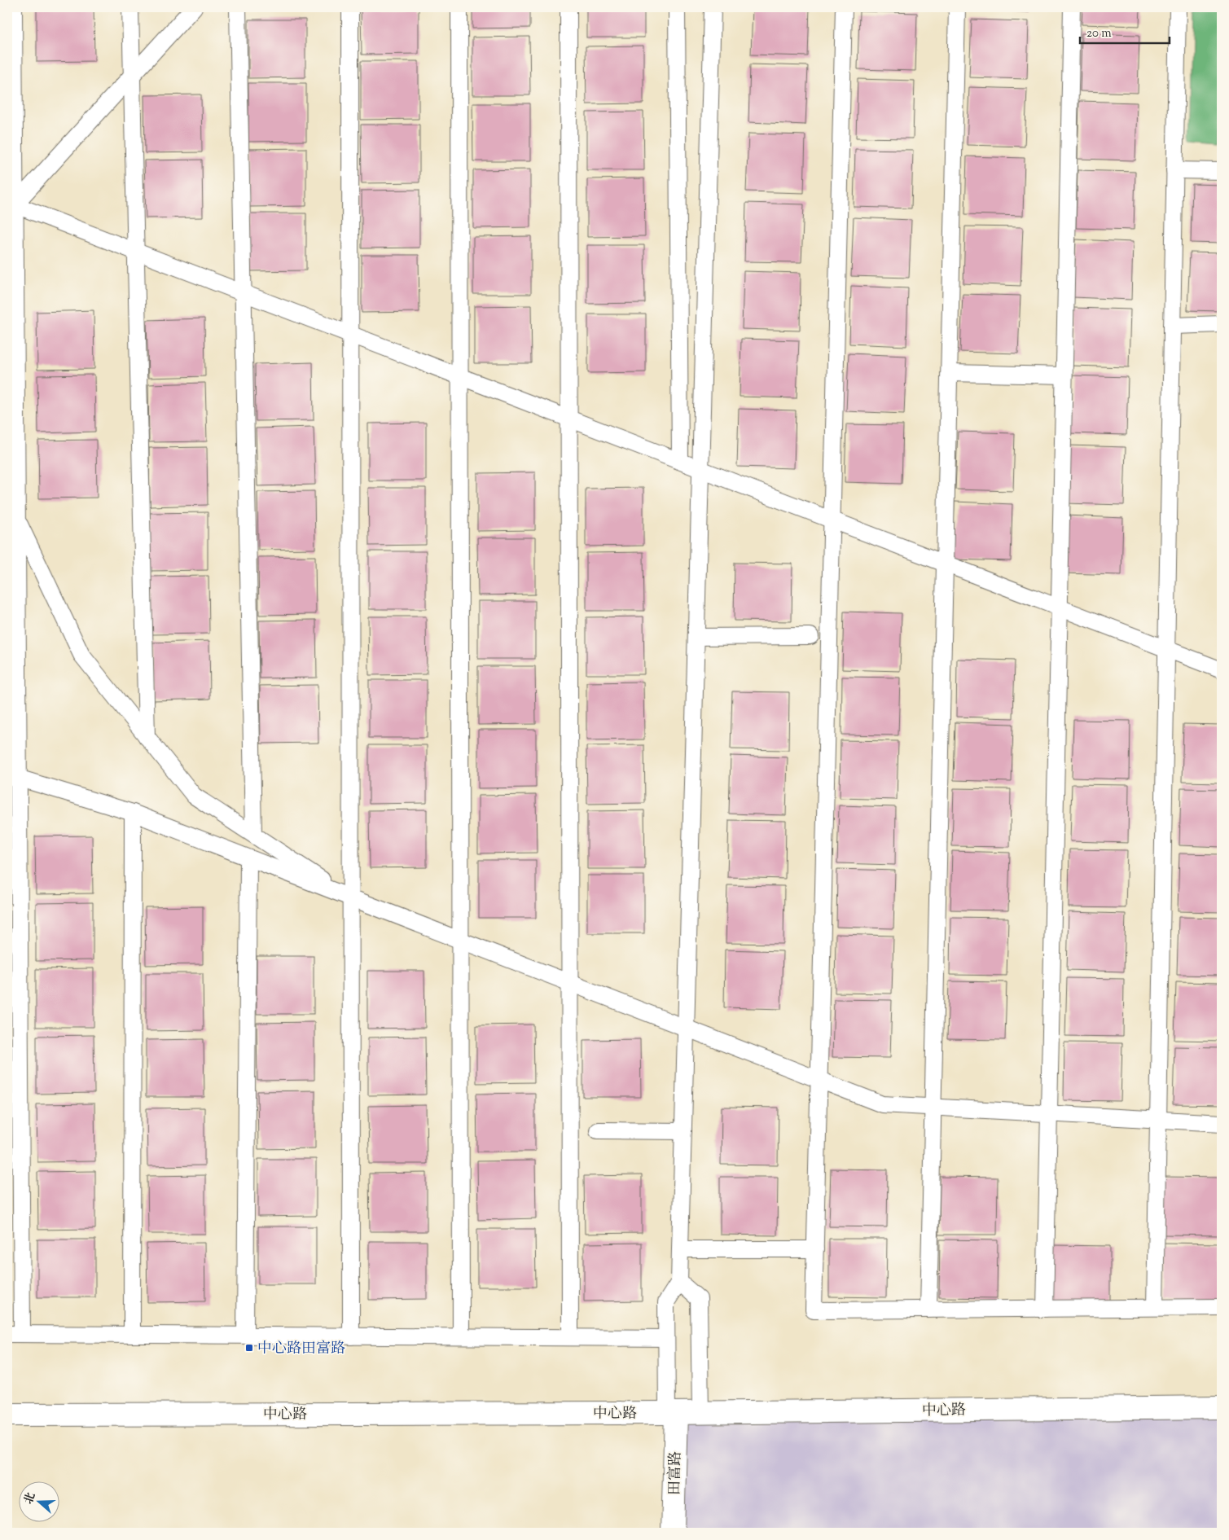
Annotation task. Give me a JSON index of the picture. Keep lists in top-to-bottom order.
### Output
{
  "streets": {
    "street": ["中心路", "田富路"]
  },
  "crossings": [
    ["中心路", "田富路"]
  ],
  "places": {
    "transit": ["中心路田富路"]
  },
  "scale_bar": "20 m",
  "north": "left"
}
